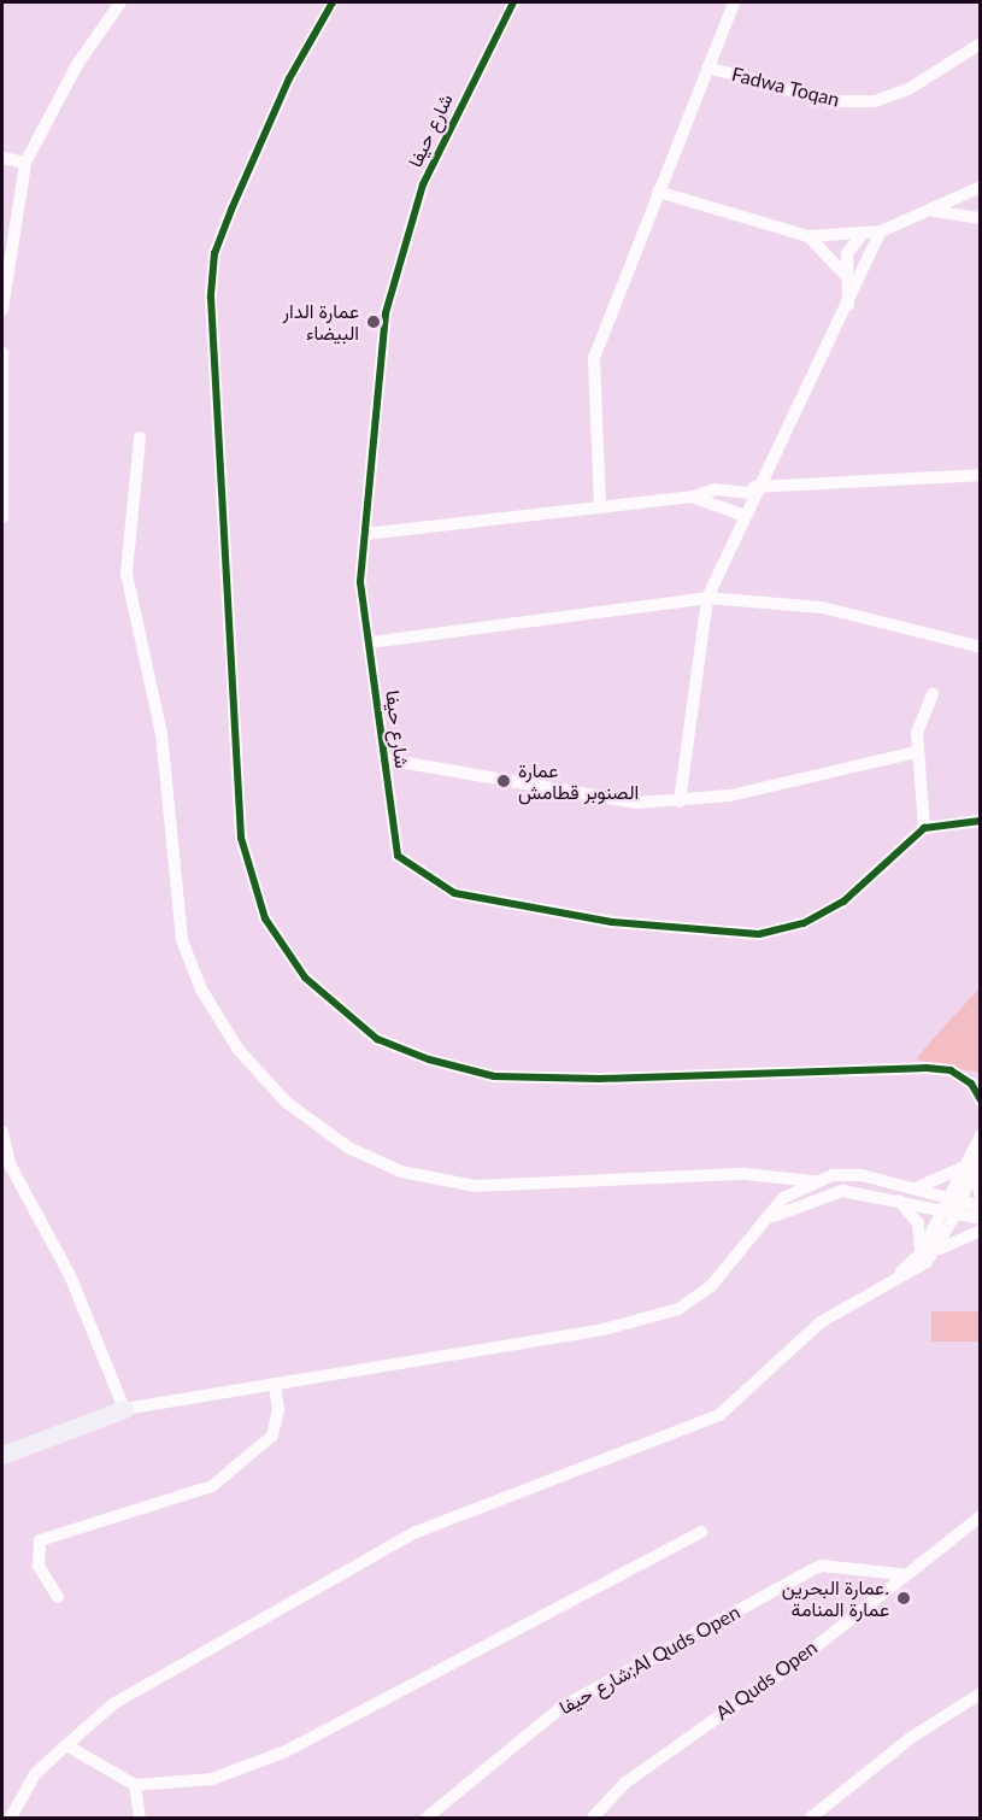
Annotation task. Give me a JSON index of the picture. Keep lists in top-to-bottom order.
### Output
{
  "streets": {
    "street": [
      "Fadwa Toqan",
      "شارع حيفا",
      "شارع حيفا;Al Quds Open",
      "Al Quds Open"
    ]
  },
  "crossings": [
    ["شارع حيفا;Al Quds Open", "Al Quds Open"]
  ],
  "places": ["عمارة الدار البيضاء", "عمارة الصنوبر قطامش", "عمارة البحرين. عمارة المنامة"]
}
